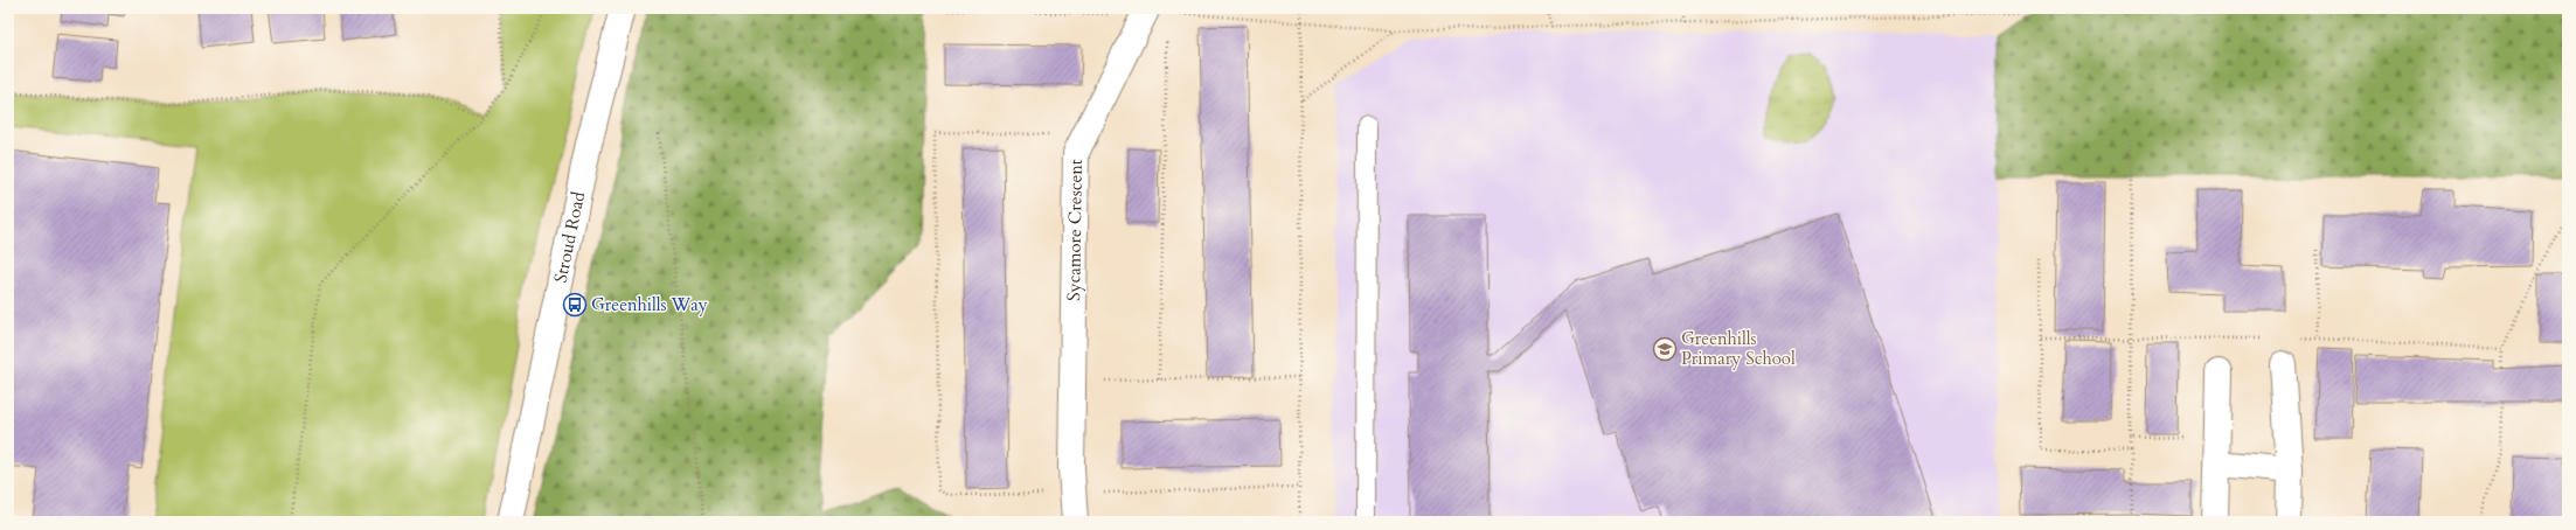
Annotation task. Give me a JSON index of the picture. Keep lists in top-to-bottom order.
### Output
{
  "streets": {
    "street": ["Sycamore Crescent", "Stroud Road"]
  },
  "places": {
    "bus stop": ["Greenhills Way"],
    "school or university": ["Greenhills Primary School"]
  }
}
